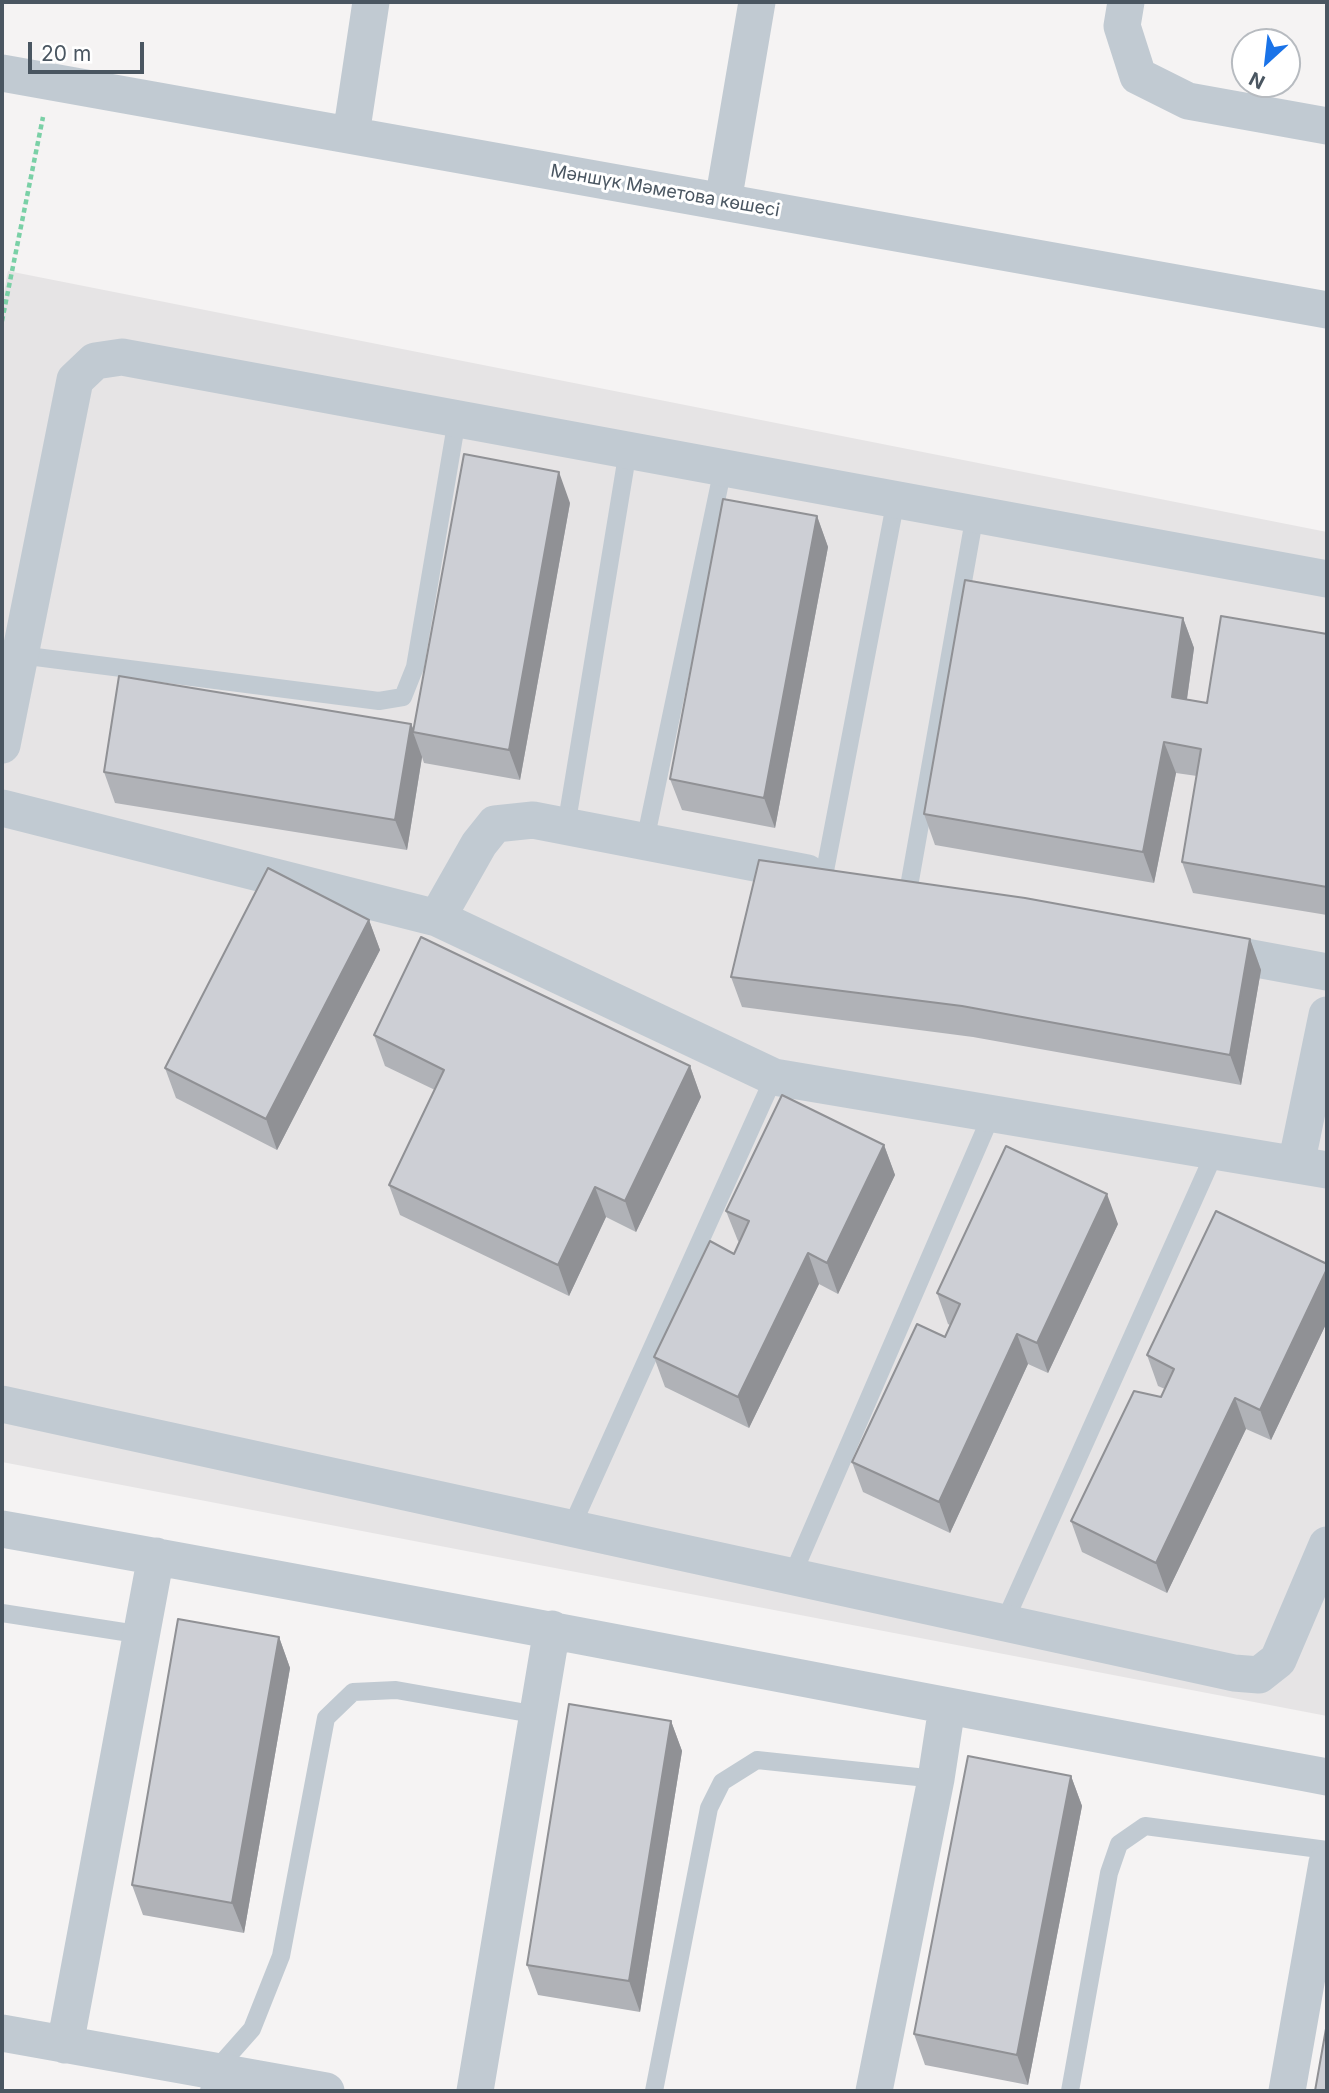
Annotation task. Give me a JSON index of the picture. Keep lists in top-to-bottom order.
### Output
{
  "streets": {
    "street": ["Мәншүк Мәметова көшесі"]
  },
  "scale_bar": "20 m",
  "north": "bottom left"
}
